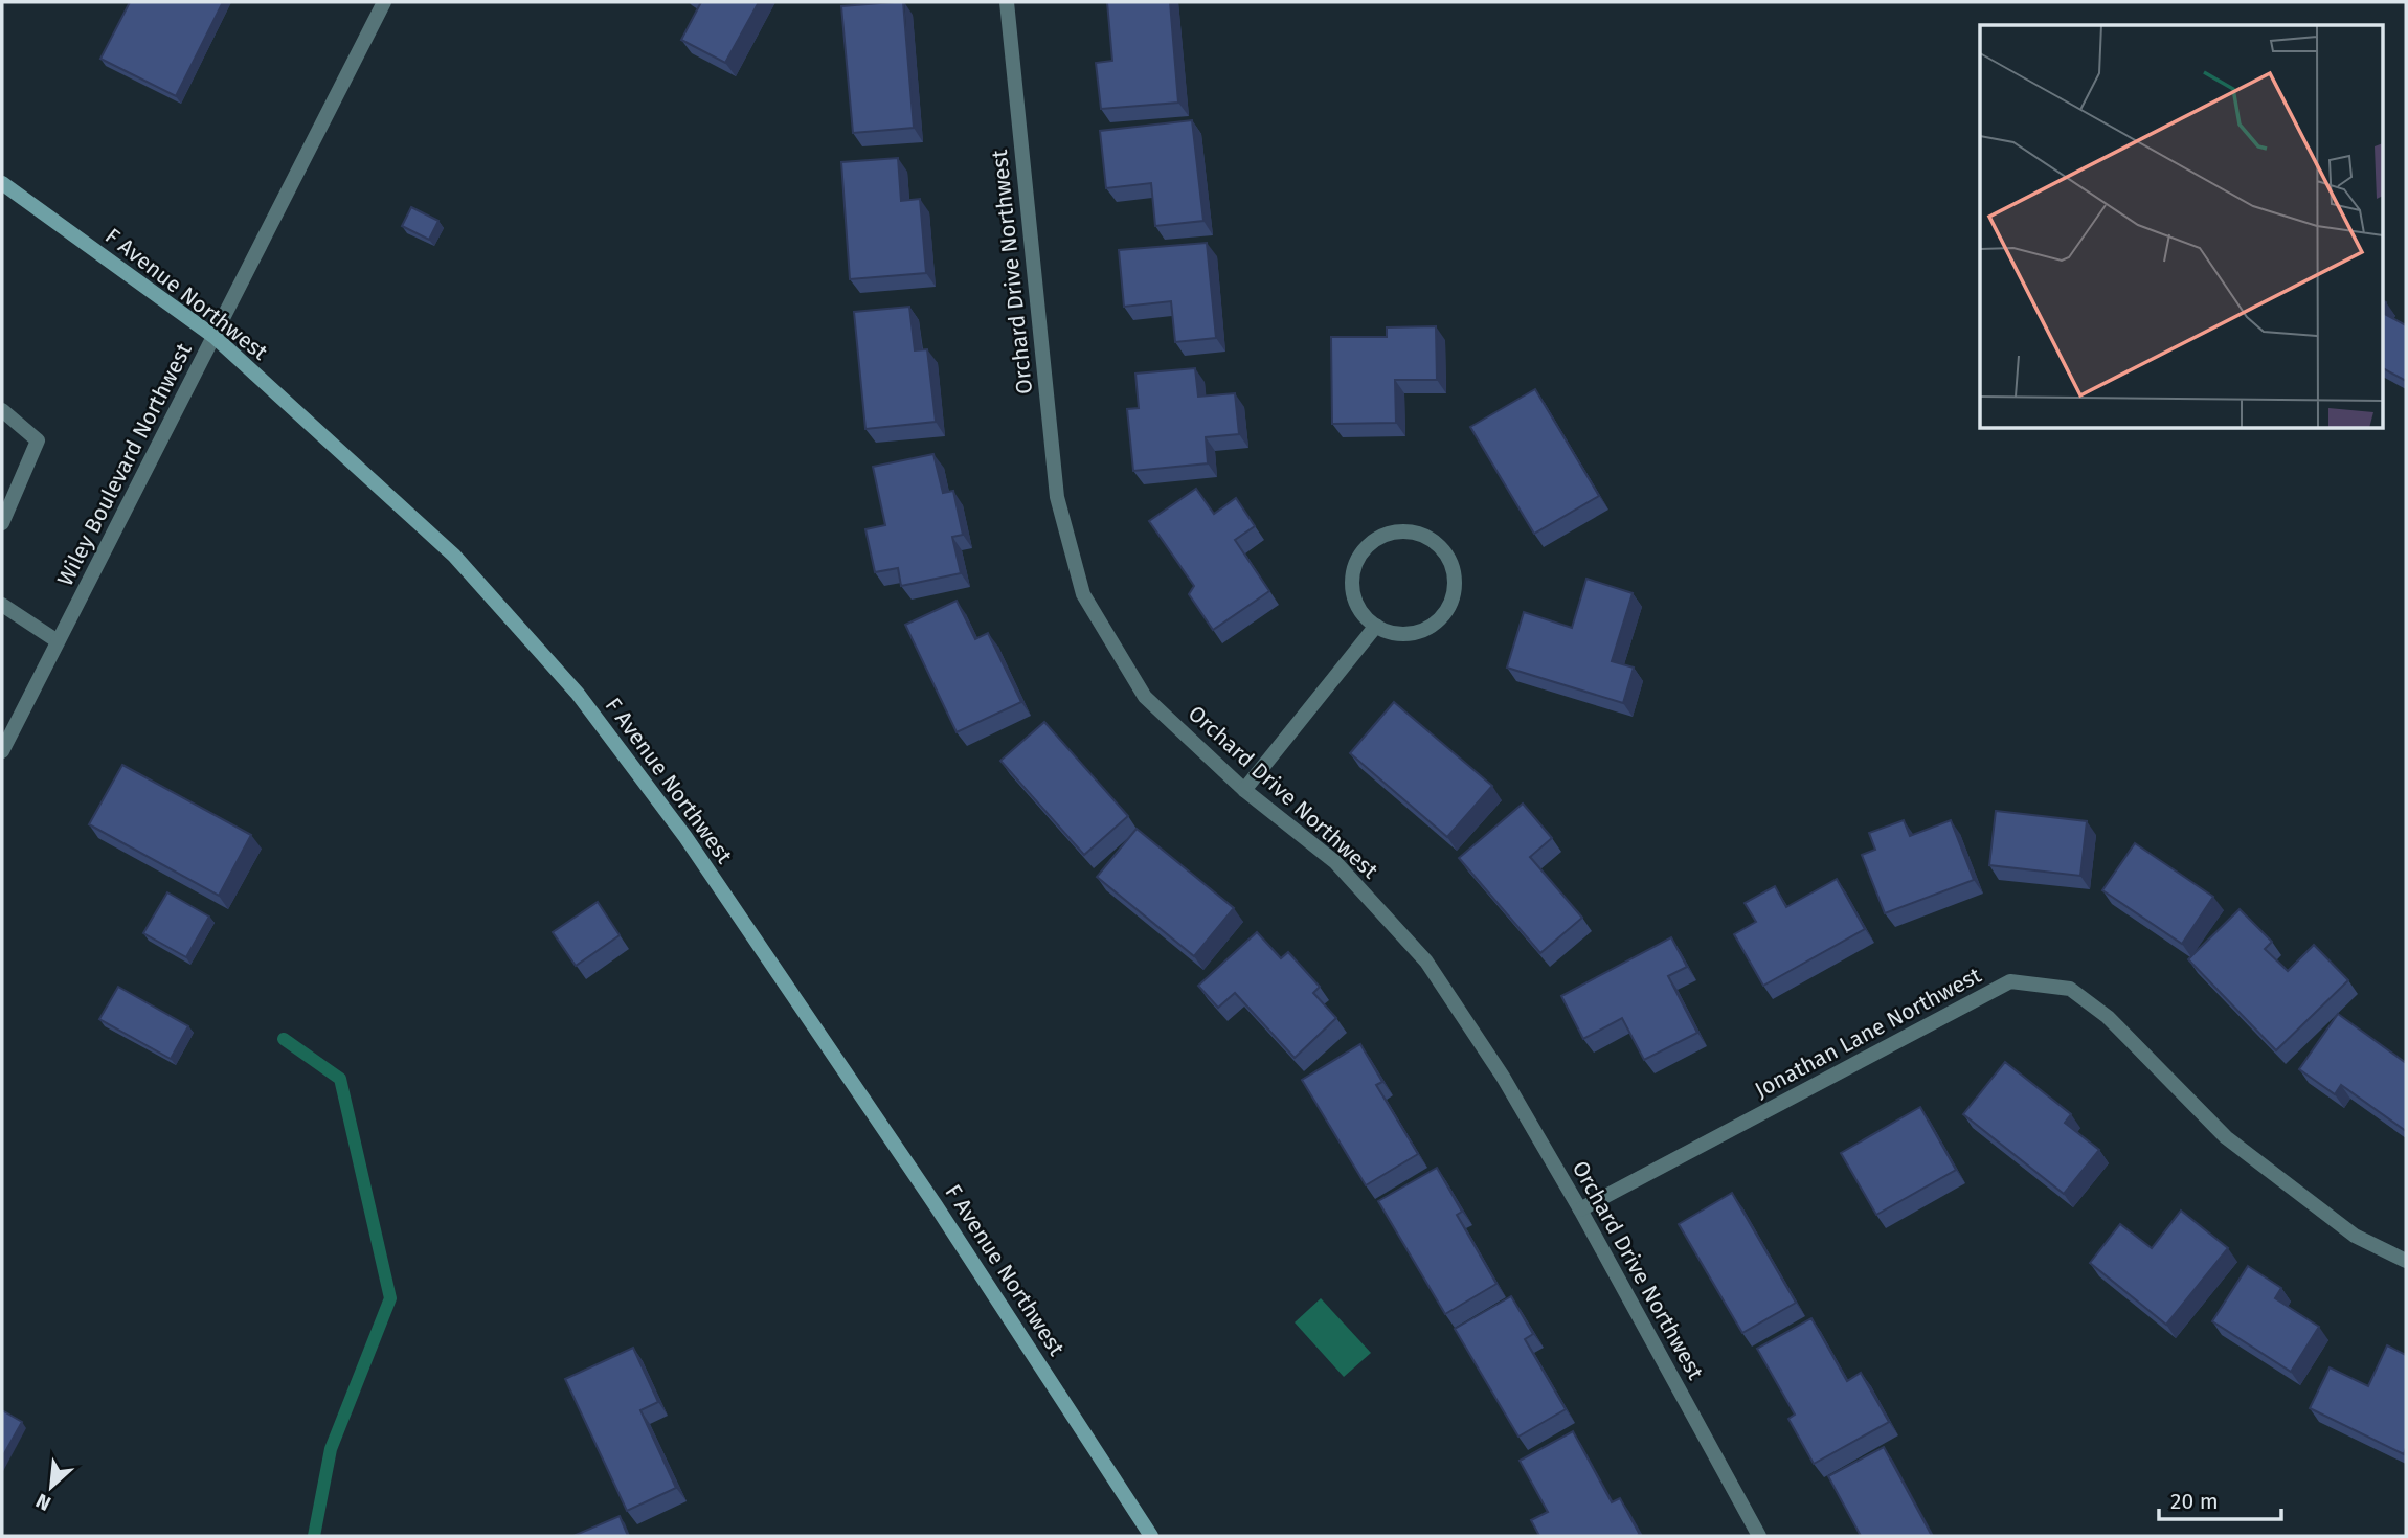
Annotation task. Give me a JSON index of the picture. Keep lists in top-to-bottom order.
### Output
{
  "streets": {
    "main road": ["F Avenue Northwest"],
    "street": ["Orchard Drive Northwest", "Wiley Boulevard Northwest", "Jonathan Lane Northwest"]
  },
  "crossings": [
    ["Orchard Drive Northwest", "Jonathan Lane Northwest"],
    ["F Avenue Northwest", "Wiley Boulevard Northwest"]
  ],
  "scale_bar": "20 m",
  "north": "bottom left"
}
